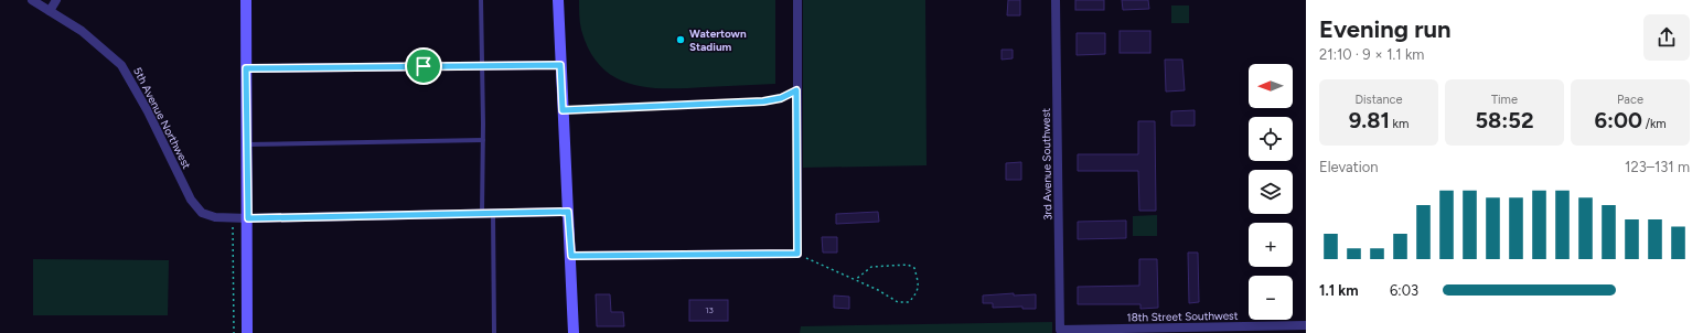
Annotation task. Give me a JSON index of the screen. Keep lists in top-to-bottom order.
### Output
{
  "streets": {
    "street": ["5th Avenue Northwest", "3rd Avenue Southwest", "18th Street Southwest"]
  },
  "crossings": [
    ["3rd Avenue Southwest", "18th Street Southwest"]
  ],
  "places": ["Watertown Stadium"],
  "house_numbers": ["13"],
  "north": "left",
  "page": {
    "heading": ["Evening run", "21:10 · 9 × 1.1 km"],
    "map_buttons": ["+", "−"],
    "stats": [
      ["Distance", "9.81 km"],
      ["Time", "58:52"],
      ["Pace", "6:00 /km"]
    ],
    "chart": ["Elevation", "123–131 m"],
    "list": [
      {
        "name": "1.1 km",
        "note": "6:03"
      }
    ]
  }
}
